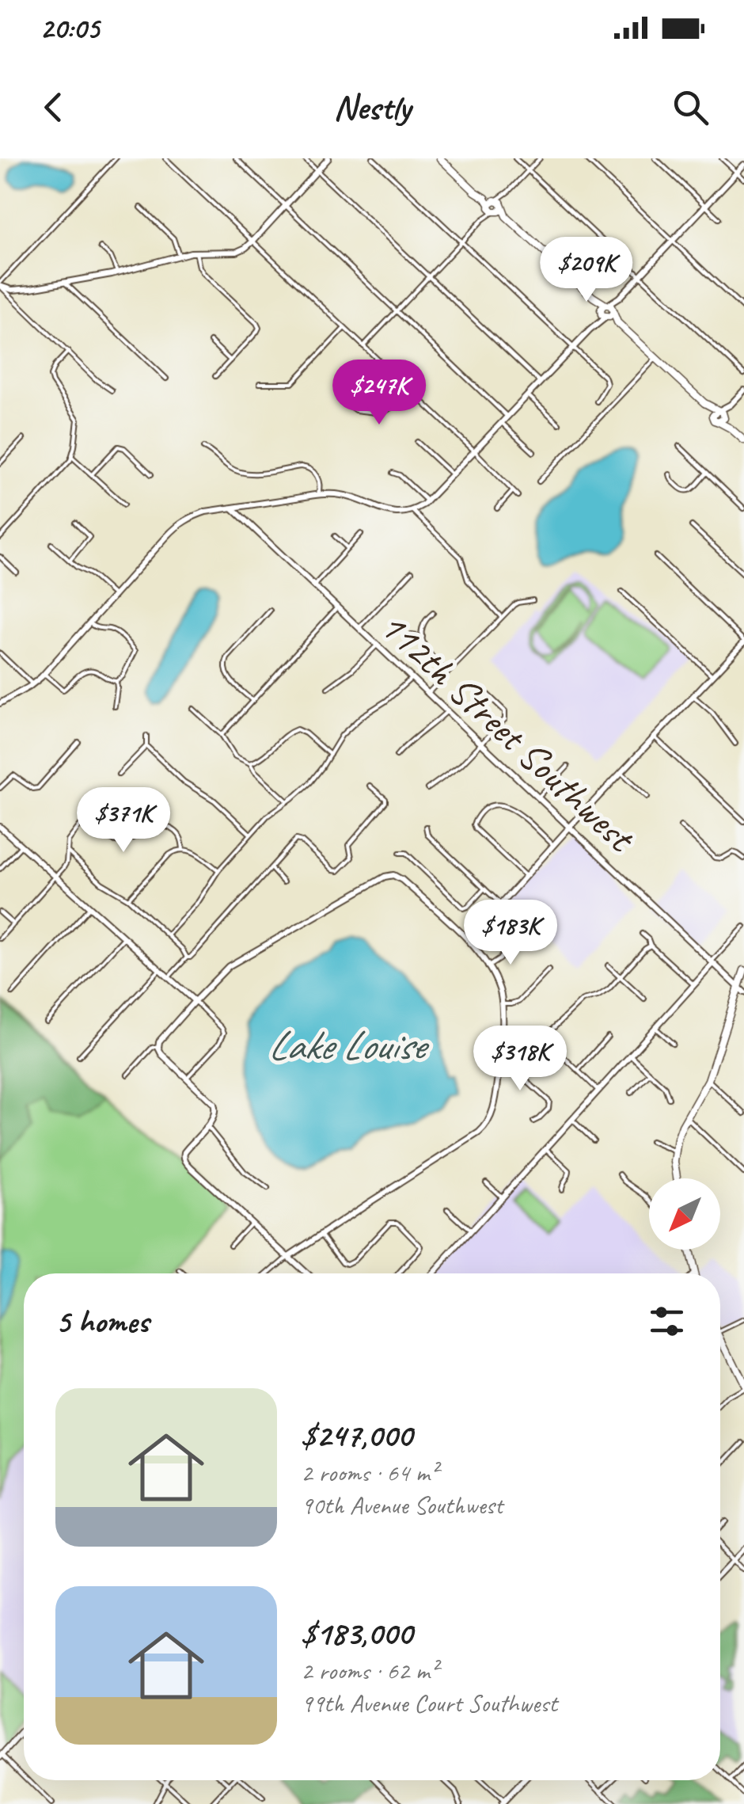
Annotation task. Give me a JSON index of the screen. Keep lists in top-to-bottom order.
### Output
{
  "streets": {
    "street": ["112th Street Southwest"]
  },
  "water": ["Lake Louise"],
  "north": "bottom left",
  "page": {
    "status": "20:05",
    "header": "Nestly",
    "price": [
      "$209K",
      "$247K",
      "$371K",
      "$183K",
      "$318K"
    ],
    "heading": "5 homes",
    "list": [
      {
        "name": "$247,000",
        "note": "2 rooms · 64 m² · 90th Avenue Southwest"
      },
      {
        "name": "$183,000",
        "note": "2 rooms · 62 m² · 99th Avenue Court Southwest"
      }
    ]
  }
}
